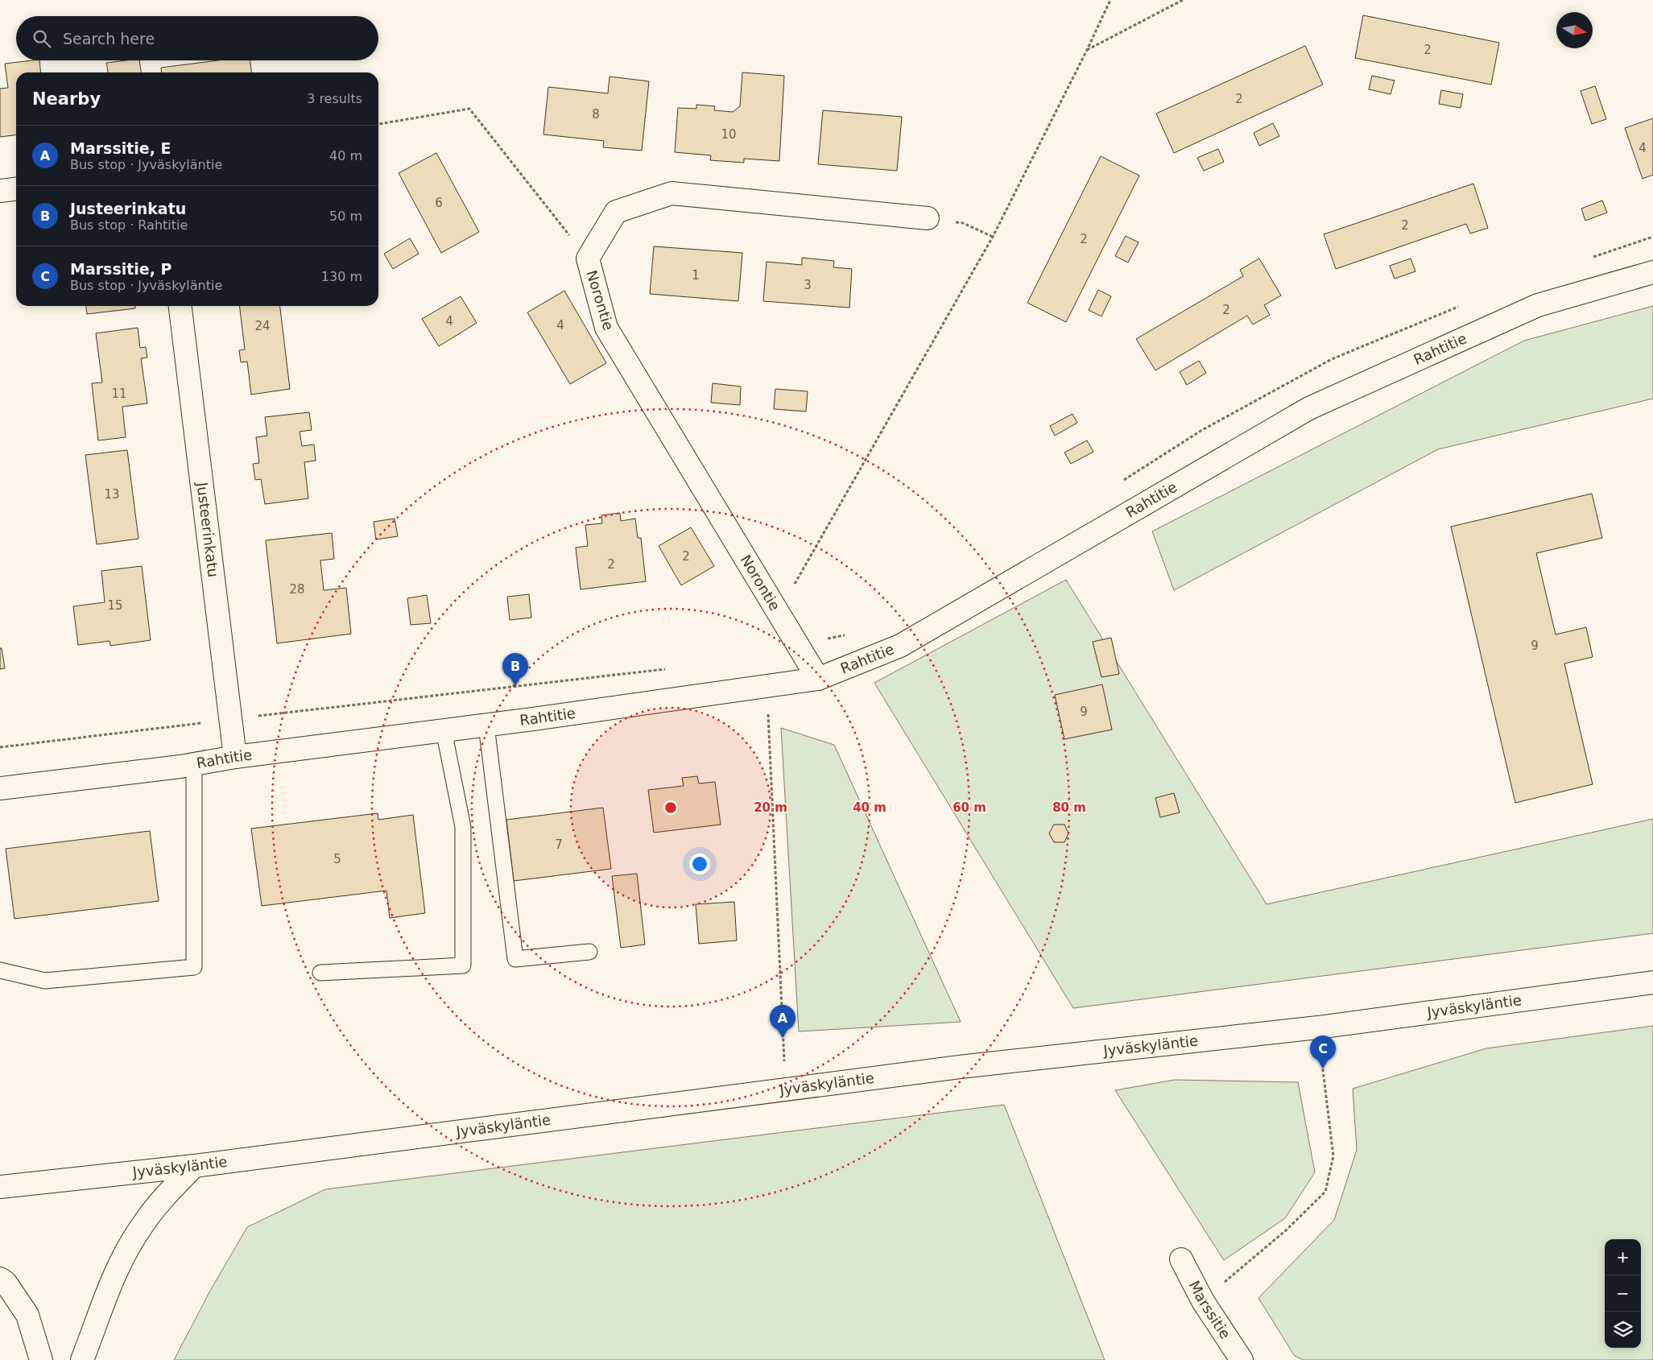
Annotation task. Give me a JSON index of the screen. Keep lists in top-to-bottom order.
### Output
{
  "streets": {
    "main road": [
      "Norontie",
      "Rahtitie",
      "Justeerinkatu",
      "Jyväskyläntie",
      "Marssitie"
    ]
  },
  "crossings": [
    ["Norontie", "Rahtitie"],
    ["Rahtitie", "Justeerinkatu"]
  ],
  "house_numbers": [
    "2",
    "2",
    "8",
    "10",
    "4",
    "6",
    "2",
    "2",
    "1",
    "3",
    "2",
    "4",
    "4",
    "24",
    "11",
    "13",
    "2",
    "2",
    "28",
    "15",
    "9",
    "9",
    "7",
    "5"
  ],
  "north": "right",
  "page": {
    "search": "Search here",
    "heading": ["Nearby", "3 results"],
    "list": [
      {
        "mark": "A",
        "name": "Marssitie, E",
        "note": "Bus stop · Jyväskyläntie",
        "value": "40 m"
      },
      {
        "mark": "B",
        "name": "Justeerinkatu",
        "note": "Bus stop · Rahtitie",
        "value": "50 m"
      },
      {
        "mark": "C",
        "name": "Marssitie, P",
        "note": "Bus stop · Jyväskyläntie",
        "value": "130 m"
      }
    ],
    "pins": ["B", "A", "C"],
    "map_buttons": ["+", "−"]
  },
  "rings": [
    "20 m",
    "40 m",
    "60 m",
    "80 m"
  ]
}
